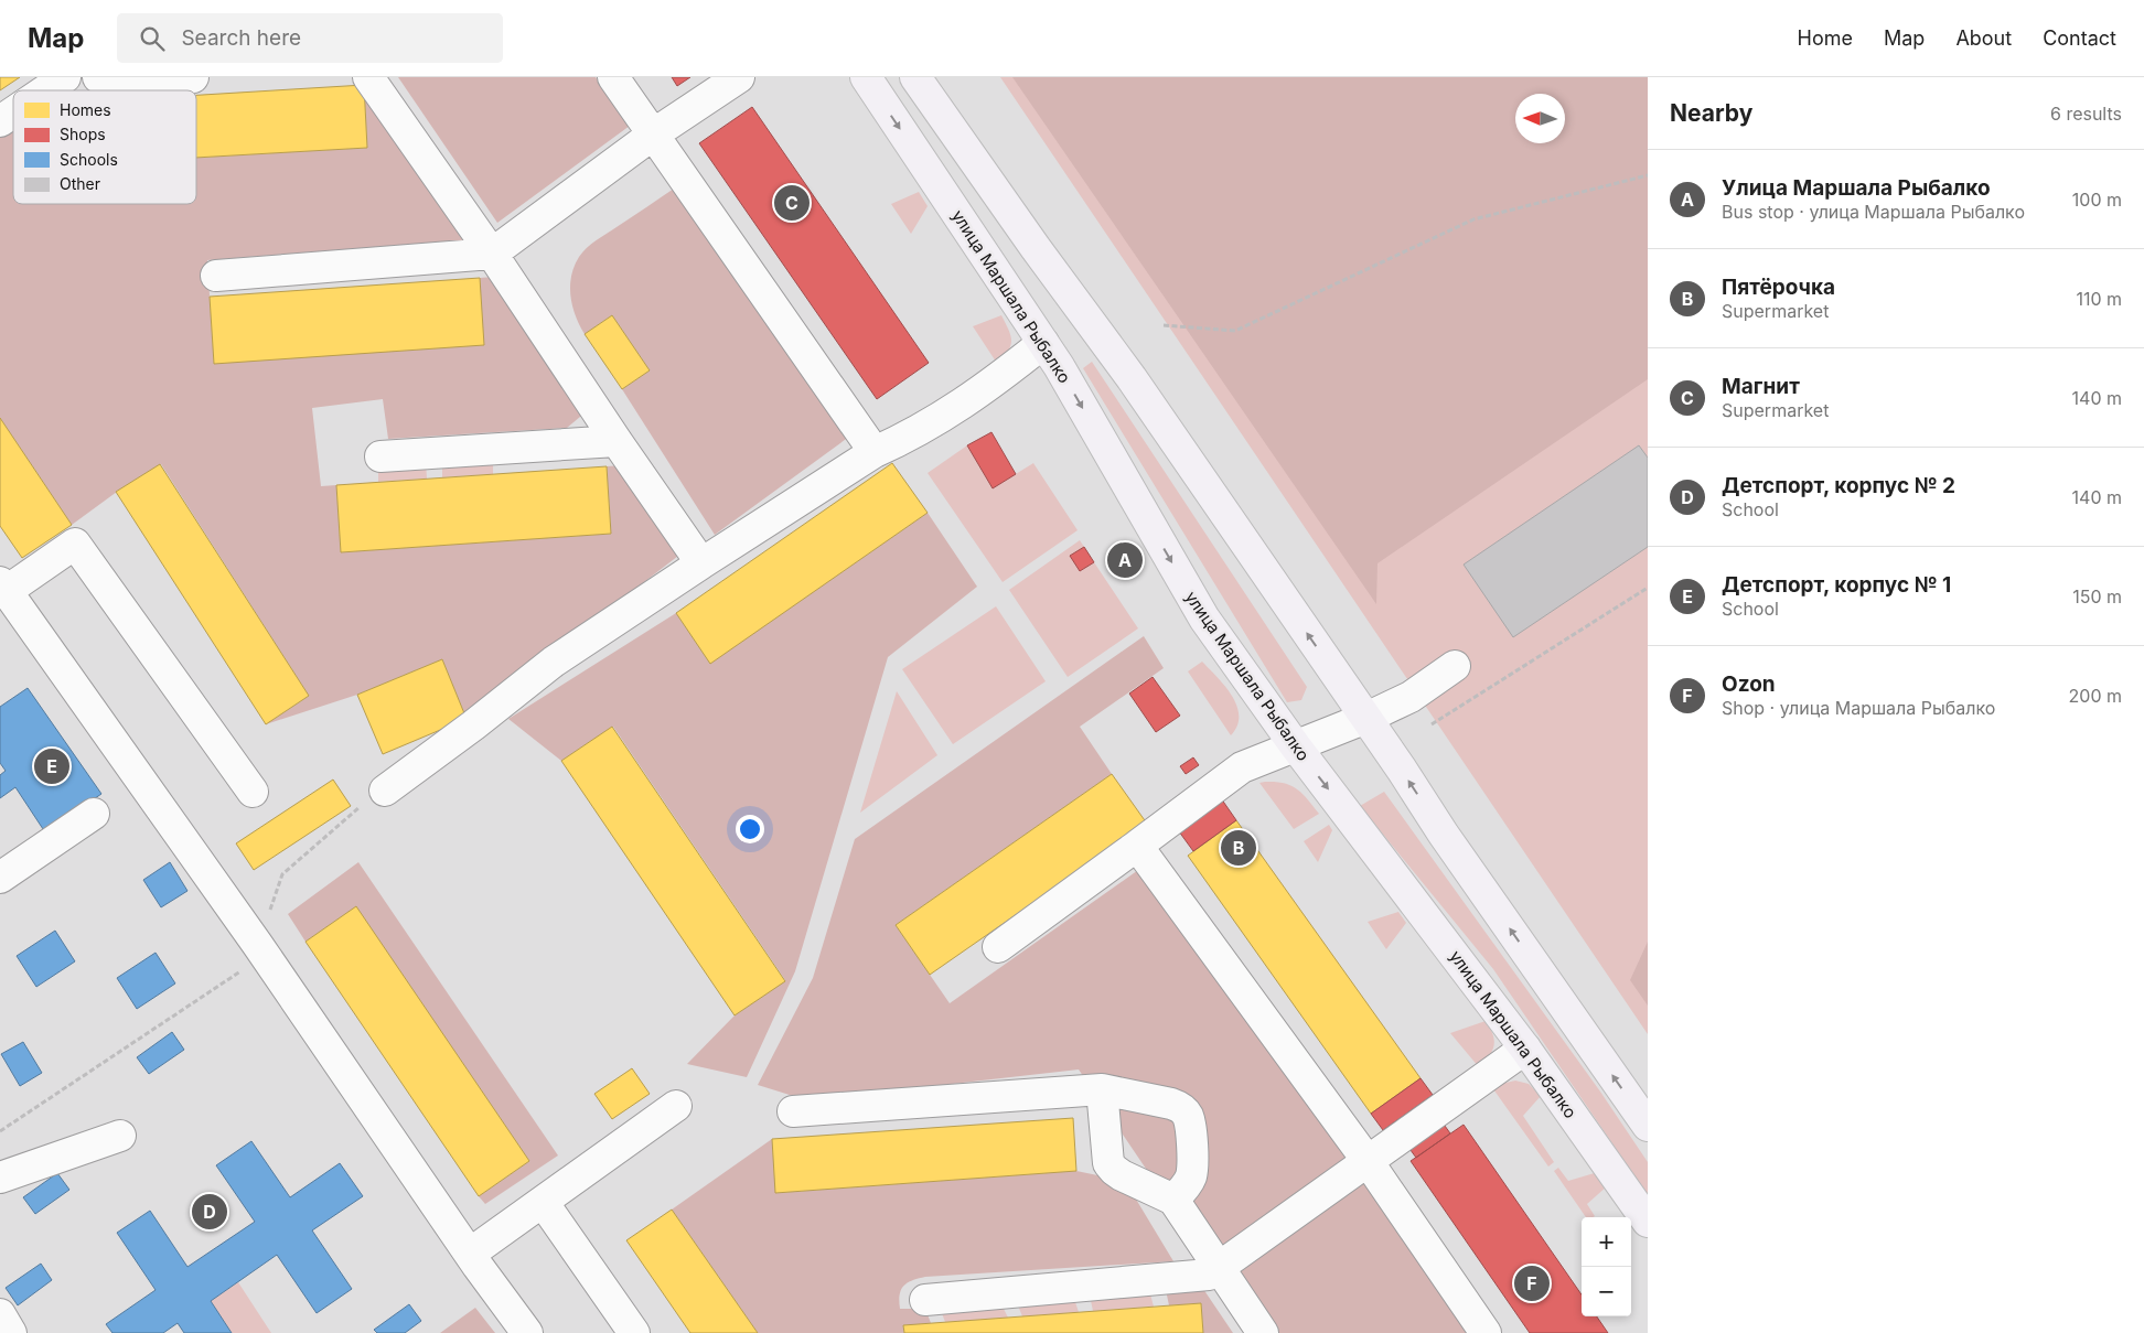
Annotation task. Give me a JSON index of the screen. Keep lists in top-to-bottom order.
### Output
{
  "streets": {
    "main road": ["улица Маршала Рыбалко"]
  },
  "legend": [
    "Homes",
    "Shops",
    "Schools",
    "Other"
  ],
  "north": "left",
  "page": {
    "header": "Map",
    "search": "Search here",
    "nav": [
      "Home",
      "Map",
      "About",
      "Contact"
    ],
    "heading": ["Nearby", "6 results"],
    "list": [
      {
        "mark": "A",
        "name": "Улица Маршала Рыбалко",
        "note": "Bus stop · улица Маршала Рыбалко",
        "value": "100 m"
      },
      {
        "mark": "B",
        "name": "Пятёрочка",
        "note": "Supermarket",
        "value": "110 m"
      },
      {
        "mark": "C",
        "name": "Магнит",
        "note": "Supermarket",
        "value": "140 m"
      },
      {
        "mark": "D",
        "name": "Детспорт, корпус № 2",
        "note": "School",
        "value": "140 m"
      },
      {
        "mark": "E",
        "name": "Детспорт, корпус № 1",
        "note": "School",
        "value": "150 m"
      },
      {
        "mark": "F",
        "name": "Ozon",
        "note": "Shop · улица Маршала Рыбалко",
        "value": "200 m"
      }
    ],
    "pins": [
      "C",
      "A",
      "E",
      "B",
      "D",
      "F"
    ],
    "map_buttons": ["+", "−"]
  }
}
